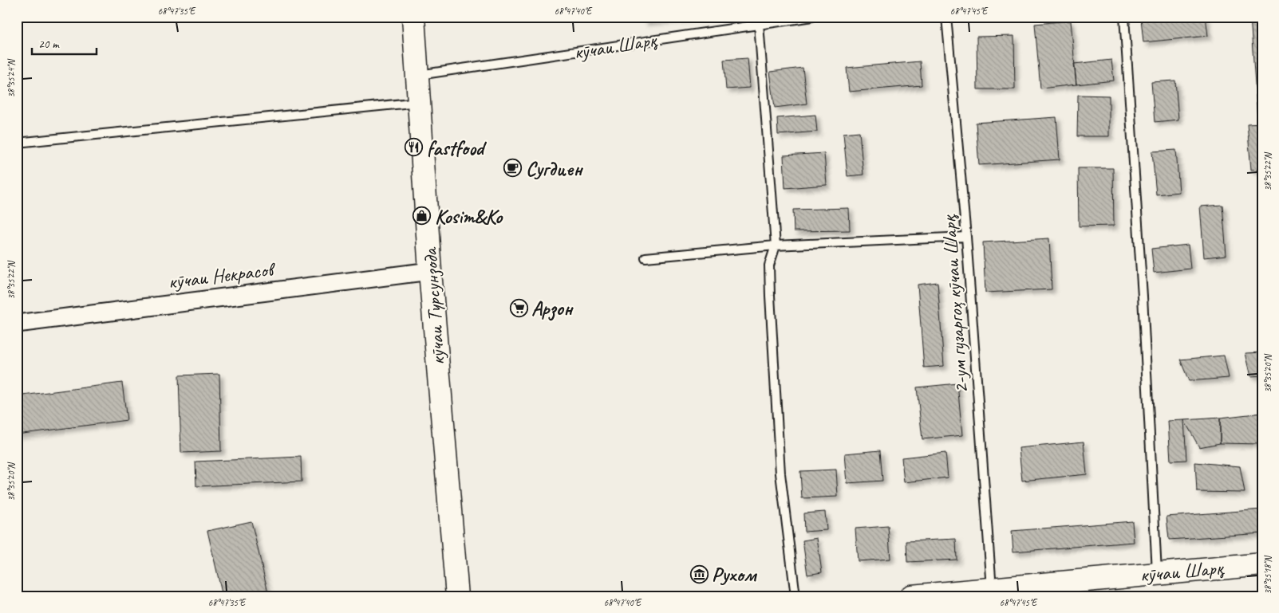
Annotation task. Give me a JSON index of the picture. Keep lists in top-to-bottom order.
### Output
{
  "streets": {
    "main road": ["кӯчаи Шарқ", "кӯчаи Турсунзода"],
    "street": ["кӯчаи Некрасов"],
    "lane": ["2-ум гузаргоҳ кӯчаи Шарқ"]
  },
  "crossings": [
    ["кӯчаи Шарқ", "2-ум гузаргоҳ кӯчаи Шарқ"],
    ["кӯчаи Шарқ", "кӯчаи Турсунзода"],
    ["кӯчаи Некрасов", "кӯчаи Турсунзода"]
  ],
  "places": {
    "restaurant": ["fastfood"],
    "cafe": ["Сугдиен"],
    "shop": ["Kosim&Ko"],
    "supermarket": ["Арзон"],
    "museum": ["Рухом"]
  },
  "scale_bar": "20 m",
  "coordinates": [
    "68°47'35\"E",
    "68°47'40\"E",
    "68°47'45\"E",
    "38°35'24\"N",
    "38°35'22\"N",
    "38°35'20\"N",
    "38°35'18\"N"
  ]
}
